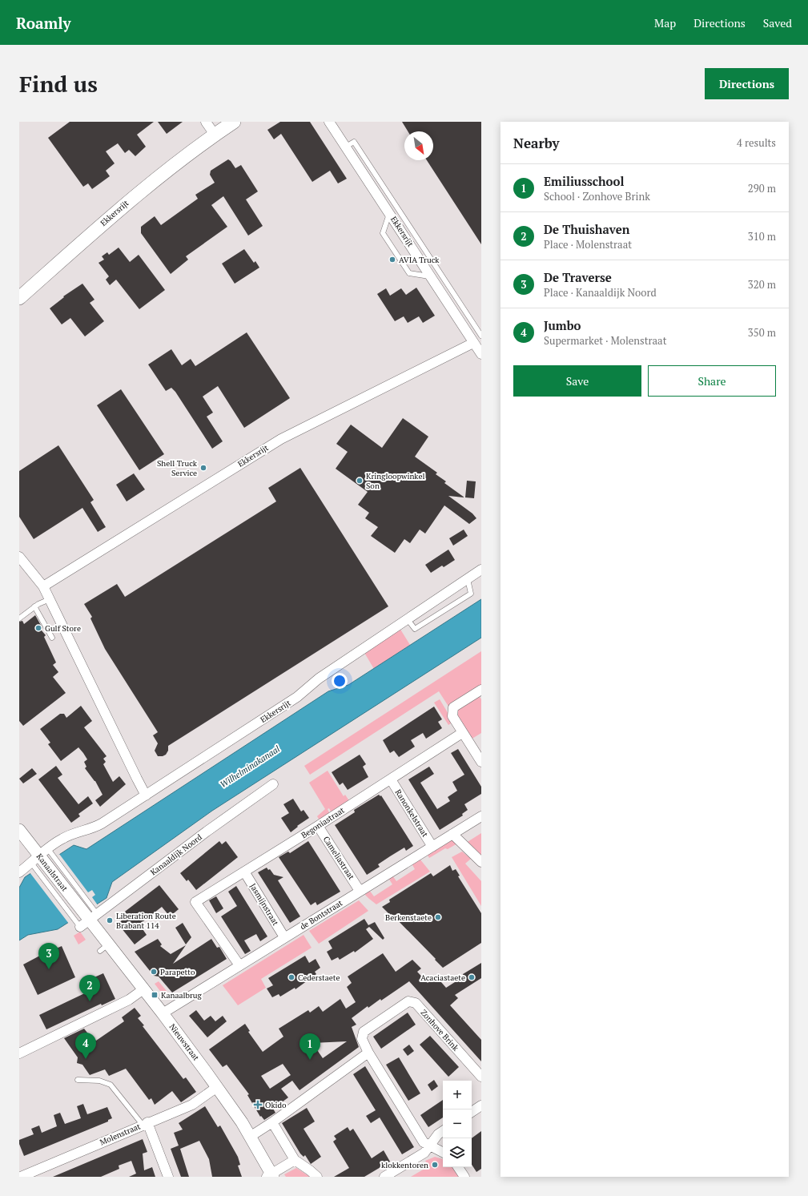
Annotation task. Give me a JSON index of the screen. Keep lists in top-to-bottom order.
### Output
{
  "streets": {
    "main road": ["Ekkersrijt"],
    "street": [
      "Ranonkelstraat",
      "Begoniastraat",
      "Kanaaldijk Noord",
      "Cameliastraat",
      "Kanaalstraat",
      "Jasmijnstraat",
      "de Bontstraat",
      "Zonhove Brink",
      "Nieuwstraat",
      "Molenstraat"
    ]
  },
  "crossings": [
    ["Ekkersrijt", "Kanaalstraat"],
    ["Ranonkelstraat", "Begoniastraat"],
    ["Ranonkelstraat", "de Bontstraat"],
    ["Begoniastraat", "Cameliastraat"],
    ["Begoniastraat", "Jasmijnstraat"],
    ["Begoniastraat", "de Bontstraat"],
    ["Kanaaldijk Noord", "Kanaalstraat"],
    ["Kanaaldijk Noord", "Nieuwstraat"],
    ["Cameliastraat", "de Bontstraat"],
    ["Kanaalstraat", "Nieuwstraat"],
    ["Jasmijnstraat", "de Bontstraat"],
    ["de Bontstraat", "Nieuwstraat"],
    ["Nieuwstraat", "Molenstraat"]
  ],
  "water": ["Wilhelminakanaal"],
  "places": {
    "other": [
      "AVIA Truck",
      "Shell Truck Service",
      "Kringloopwinkel Son",
      "Gulf Store",
      "Berkenstaete",
      "Liberation Route Brabant 114",
      "Parapetto",
      "Cederstaete",
      "Acaciastaete",
      "klokkentoren"
    ],
    "transit": ["Kanaalbrug"],
    "health": ["Okido"]
  },
  "north": "bottom right",
  "page": {
    "header": "Roamly",
    "nav": ["Map", "Directions", "Saved"],
    "buttons": [
      "Directions",
      ["Save", "Share"]
    ],
    "title": "Find us",
    "heading": ["Nearby", "4 results"],
    "list": [
      {
        "mark": "1",
        "name": "Emiliusschool",
        "note": "School · Zonhove Brink",
        "value": "290 m"
      },
      {
        "mark": "2",
        "name": "De Thuishaven",
        "note": "Place · Molenstraat",
        "value": "310 m"
      },
      {
        "mark": "3",
        "name": "De Traverse",
        "note": "Place · Kanaaldijk Noord",
        "value": "320 m"
      },
      {
        "mark": "4",
        "name": "Jumbo",
        "note": "Supermarket · Molenstraat",
        "value": "350 m"
      }
    ],
    "pins": [
      "3",
      "2",
      "4",
      "1"
    ],
    "map_buttons": ["+", "−"]
  }
}
